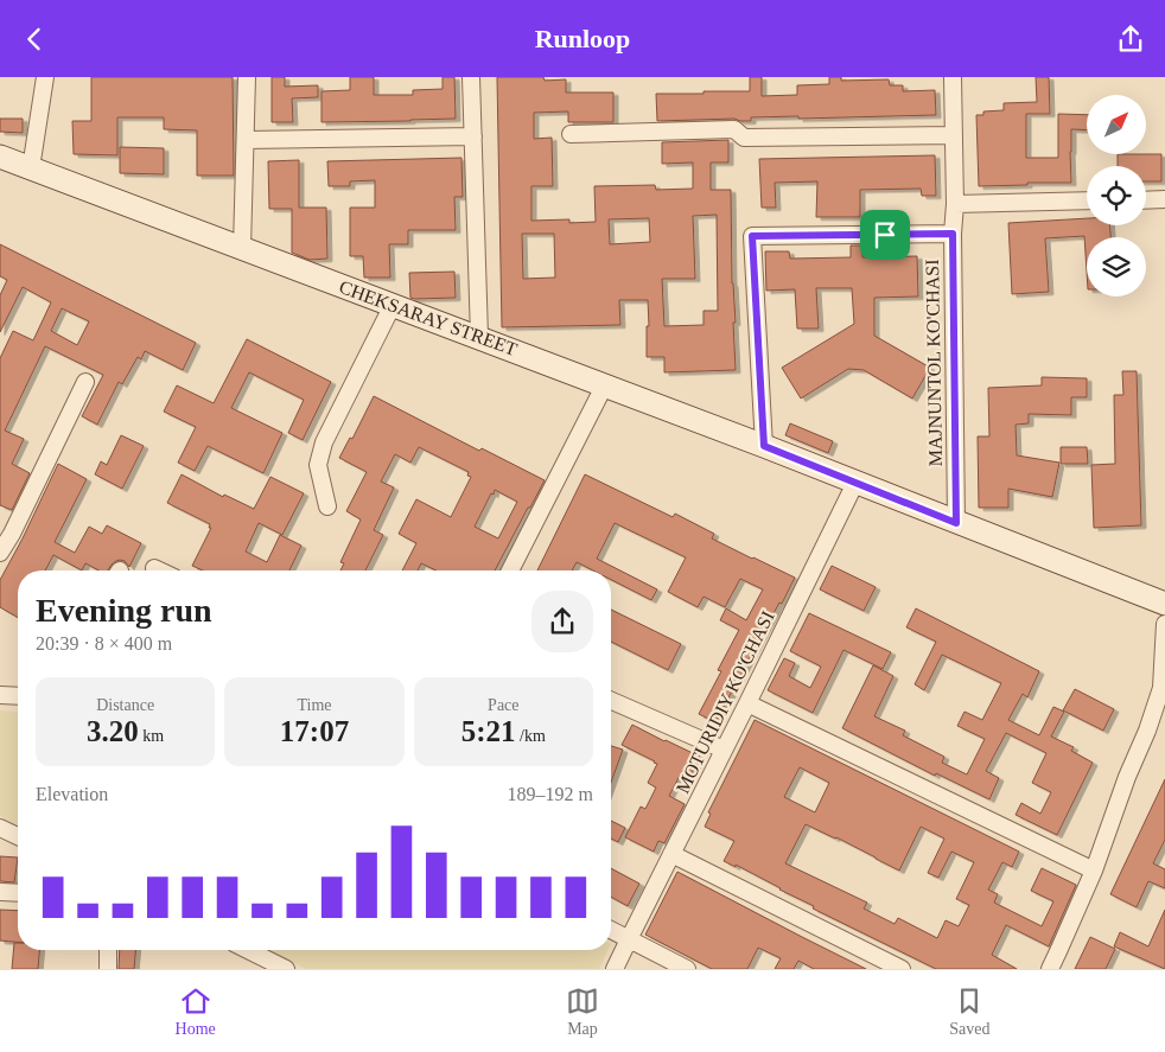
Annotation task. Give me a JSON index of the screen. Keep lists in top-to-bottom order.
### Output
{
  "streets": {
    "street": ["CHEKSARAY STREET", "MAJNUNTOL KO'CHASI", "MOTURIDIY KO'CHASI"]
  },
  "crossings": [
    ["CHEKSARAY STREET", "MAJNUNTOL KO'CHASI"],
    ["CHEKSARAY STREET", "MOTURIDIY KO'CHASI"]
  ],
  "north": "top right",
  "page": {
    "header": "Runloop",
    "heading": ["Evening run", "20:39 · 8 × 400 m"],
    "stats": [
      ["Distance", "3.20 km"],
      ["Time", "17:07"],
      ["Pace", "5:21 /km"]
    ],
    "chart": ["Elevation", "189–192 m"],
    "tabs": ["Home", "Map", "Saved"]
  }
}
